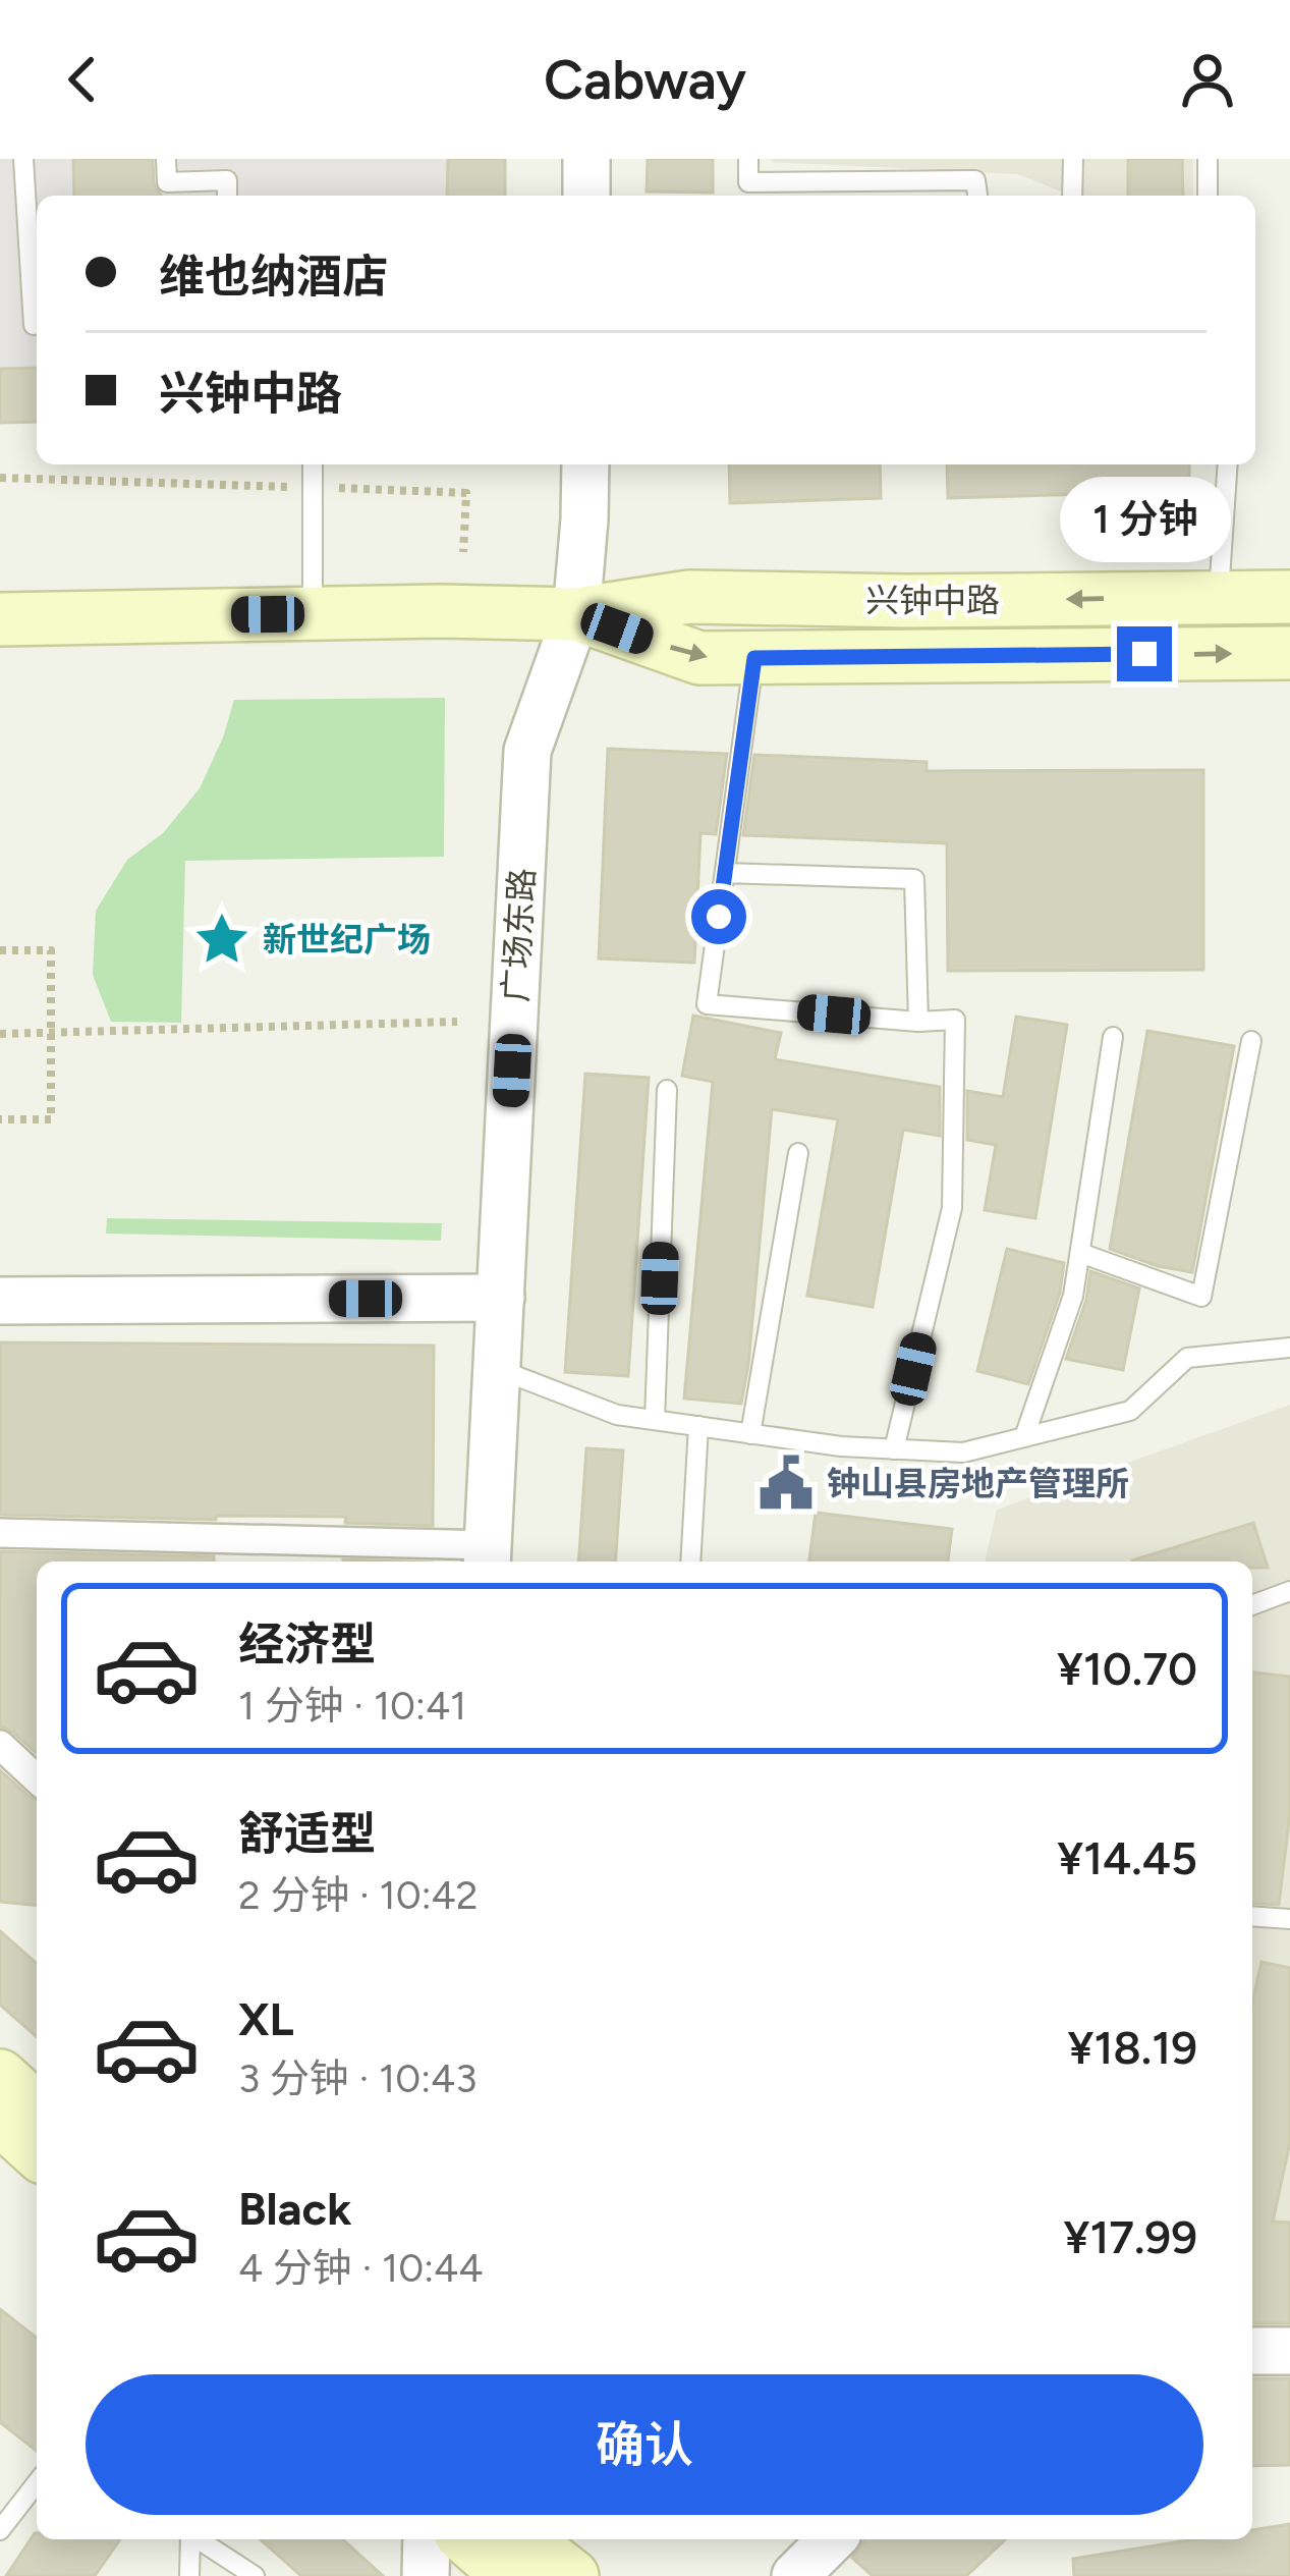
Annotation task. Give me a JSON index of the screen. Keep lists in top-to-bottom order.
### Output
{
  "streets": {
    "main road": ["兴钟中路"],
    "street": ["广场东路"]
  },
  "crossings": [
    ["兴钟中路", "广场东路"]
  ],
  "places": {
    "place": ["新世纪广场"],
    "public building": ["钟山县房地产管理所"]
  },
  "page": {
    "header": "Cabway",
    "banner": ["维也纳酒店", "兴钟中路"],
    "bubble": "1 分钟",
    "list": [
      {
        "name": "经济型",
        "note": "1 分钟 · 10:41",
        "value": "¥10.70"
      },
      {
        "name": "舒适型",
        "note": "2 分钟 · 10:42",
        "value": "¥14.45"
      },
      {
        "name": "XL",
        "note": "3 分钟 · 10:43",
        "value": "¥18.19"
      },
      {
        "name": "Black",
        "note": "4 分钟 · 10:44",
        "value": "¥17.99"
      }
    ],
    "buttons": "确认"
  }
}
